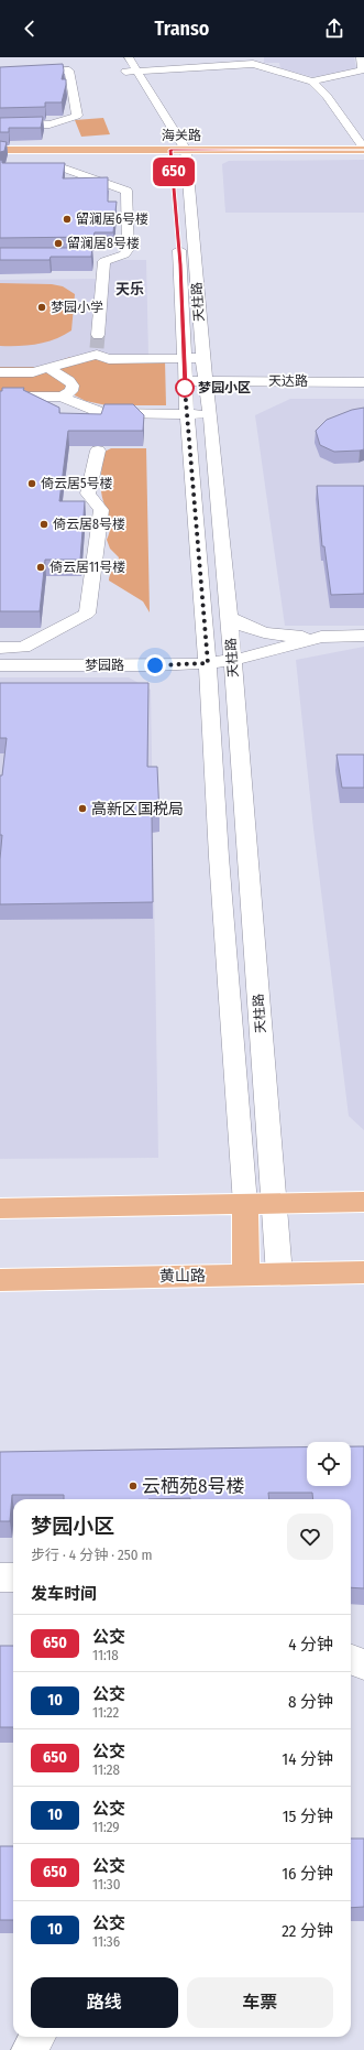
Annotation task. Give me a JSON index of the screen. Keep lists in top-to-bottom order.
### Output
{
  "streets": {
    "main road": ["海关路", "天柱路", "黄山路"],
    "street": ["天达路", "梦园路"]
  },
  "crossings": [
    ["海关路", "天柱路"],
    ["天柱路", "天达路"],
    ["天柱路", "梦园路"],
    ["天柱路", "黄山路"]
  ],
  "districts": ["天乐"],
  "places": [
    "留澜居6号楼",
    "留澜居8号楼",
    "梦园小学",
    "梦园小区",
    "倚云居5号楼",
    "倚云居8号楼",
    "倚云居11号楼",
    "高新区国税局",
    "云栖苑8号楼"
  ],
  "lines": ["bus line 650"],
  "page": {
    "header": "Transo",
    "on_map": "650",
    "heading": [
      ["梦园小区", "步行 · 4 分钟 · 250 m"],
      "发车时间"
    ],
    "list": [
      {
        "mark": "650",
        "name": "公交",
        "note": "11:18",
        "value": "4 分钟"
      },
      {
        "mark": "10",
        "name": "公交",
        "note": "11:22",
        "value": "8 分钟"
      },
      {
        "mark": "650",
        "name": "公交",
        "note": "11:28",
        "value": "14 分钟"
      },
      {
        "mark": "10",
        "name": "公交",
        "note": "11:29",
        "value": "15 分钟"
      },
      {
        "mark": "650",
        "name": "公交",
        "note": "11:30",
        "value": "16 分钟"
      },
      {
        "mark": "10",
        "name": "公交",
        "note": "11:36",
        "value": "22 分钟"
      }
    ],
    "buttons": ["路线", "车票"]
  }
}
